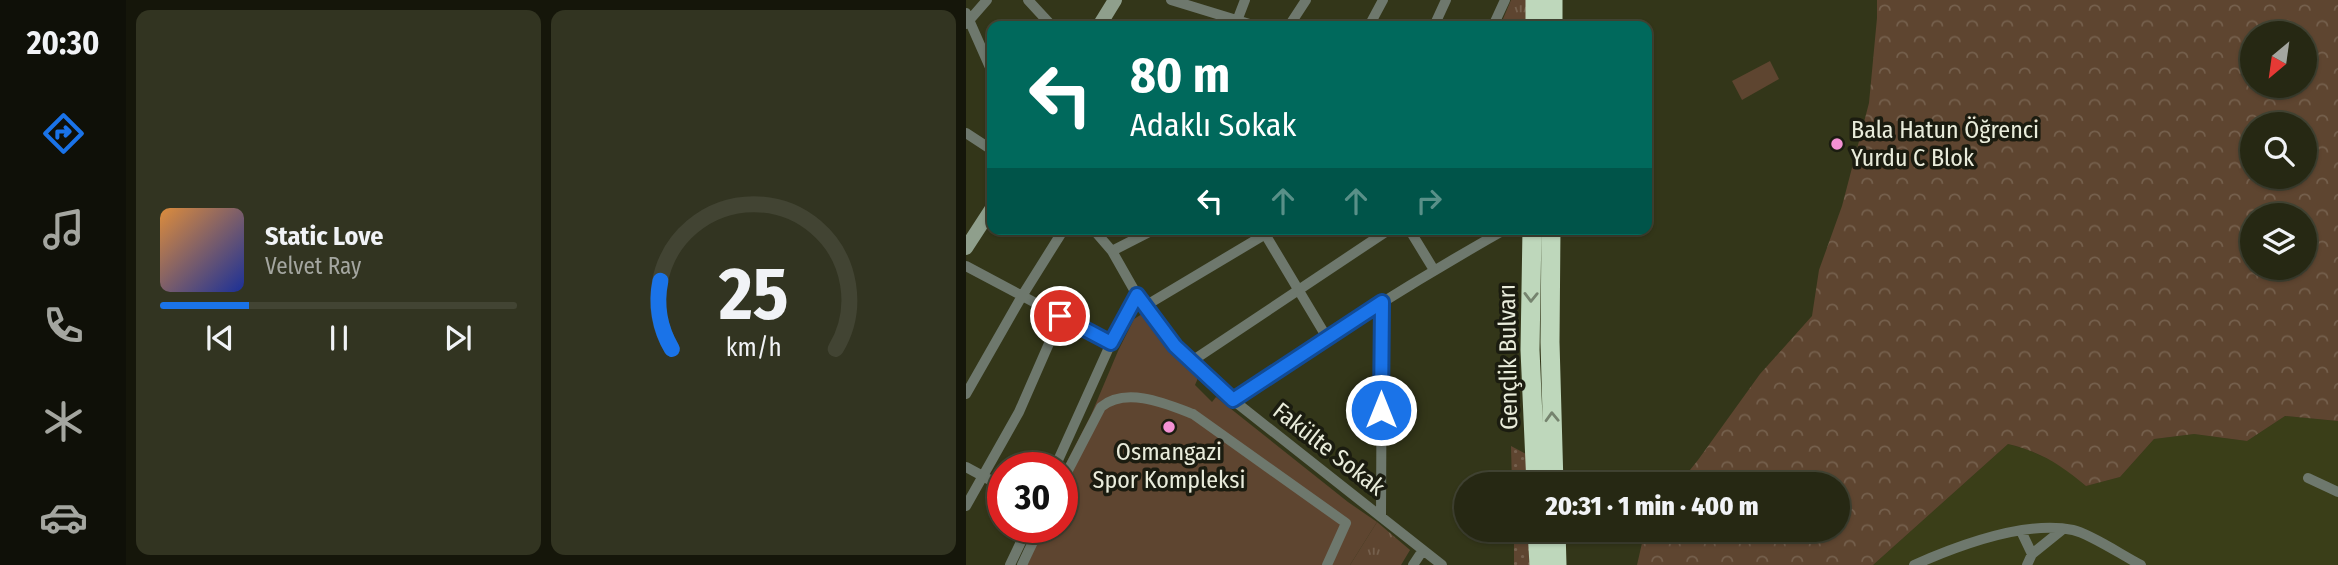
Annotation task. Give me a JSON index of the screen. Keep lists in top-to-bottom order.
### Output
{
  "streets": {
    "highway": ["Gençlik Bulvarı"],
    "street": ["Fakülte Sokak"]
  },
  "places": ["Bala Hatun Öğrenci Yurdu C Blok", "Osmangazi Spor Kompleksi"],
  "north": "bottom left",
  "page": {
    "tabs": "20:30",
    "turn": ["80 m", "Adaklı Sokak"],
    "song": ["Static Love", "Velvet Ray"],
    "limit": "30",
    "trip": "20:31 · 1 min · 400 m",
    "gauge": ["25", "km/h"]
  }
}
